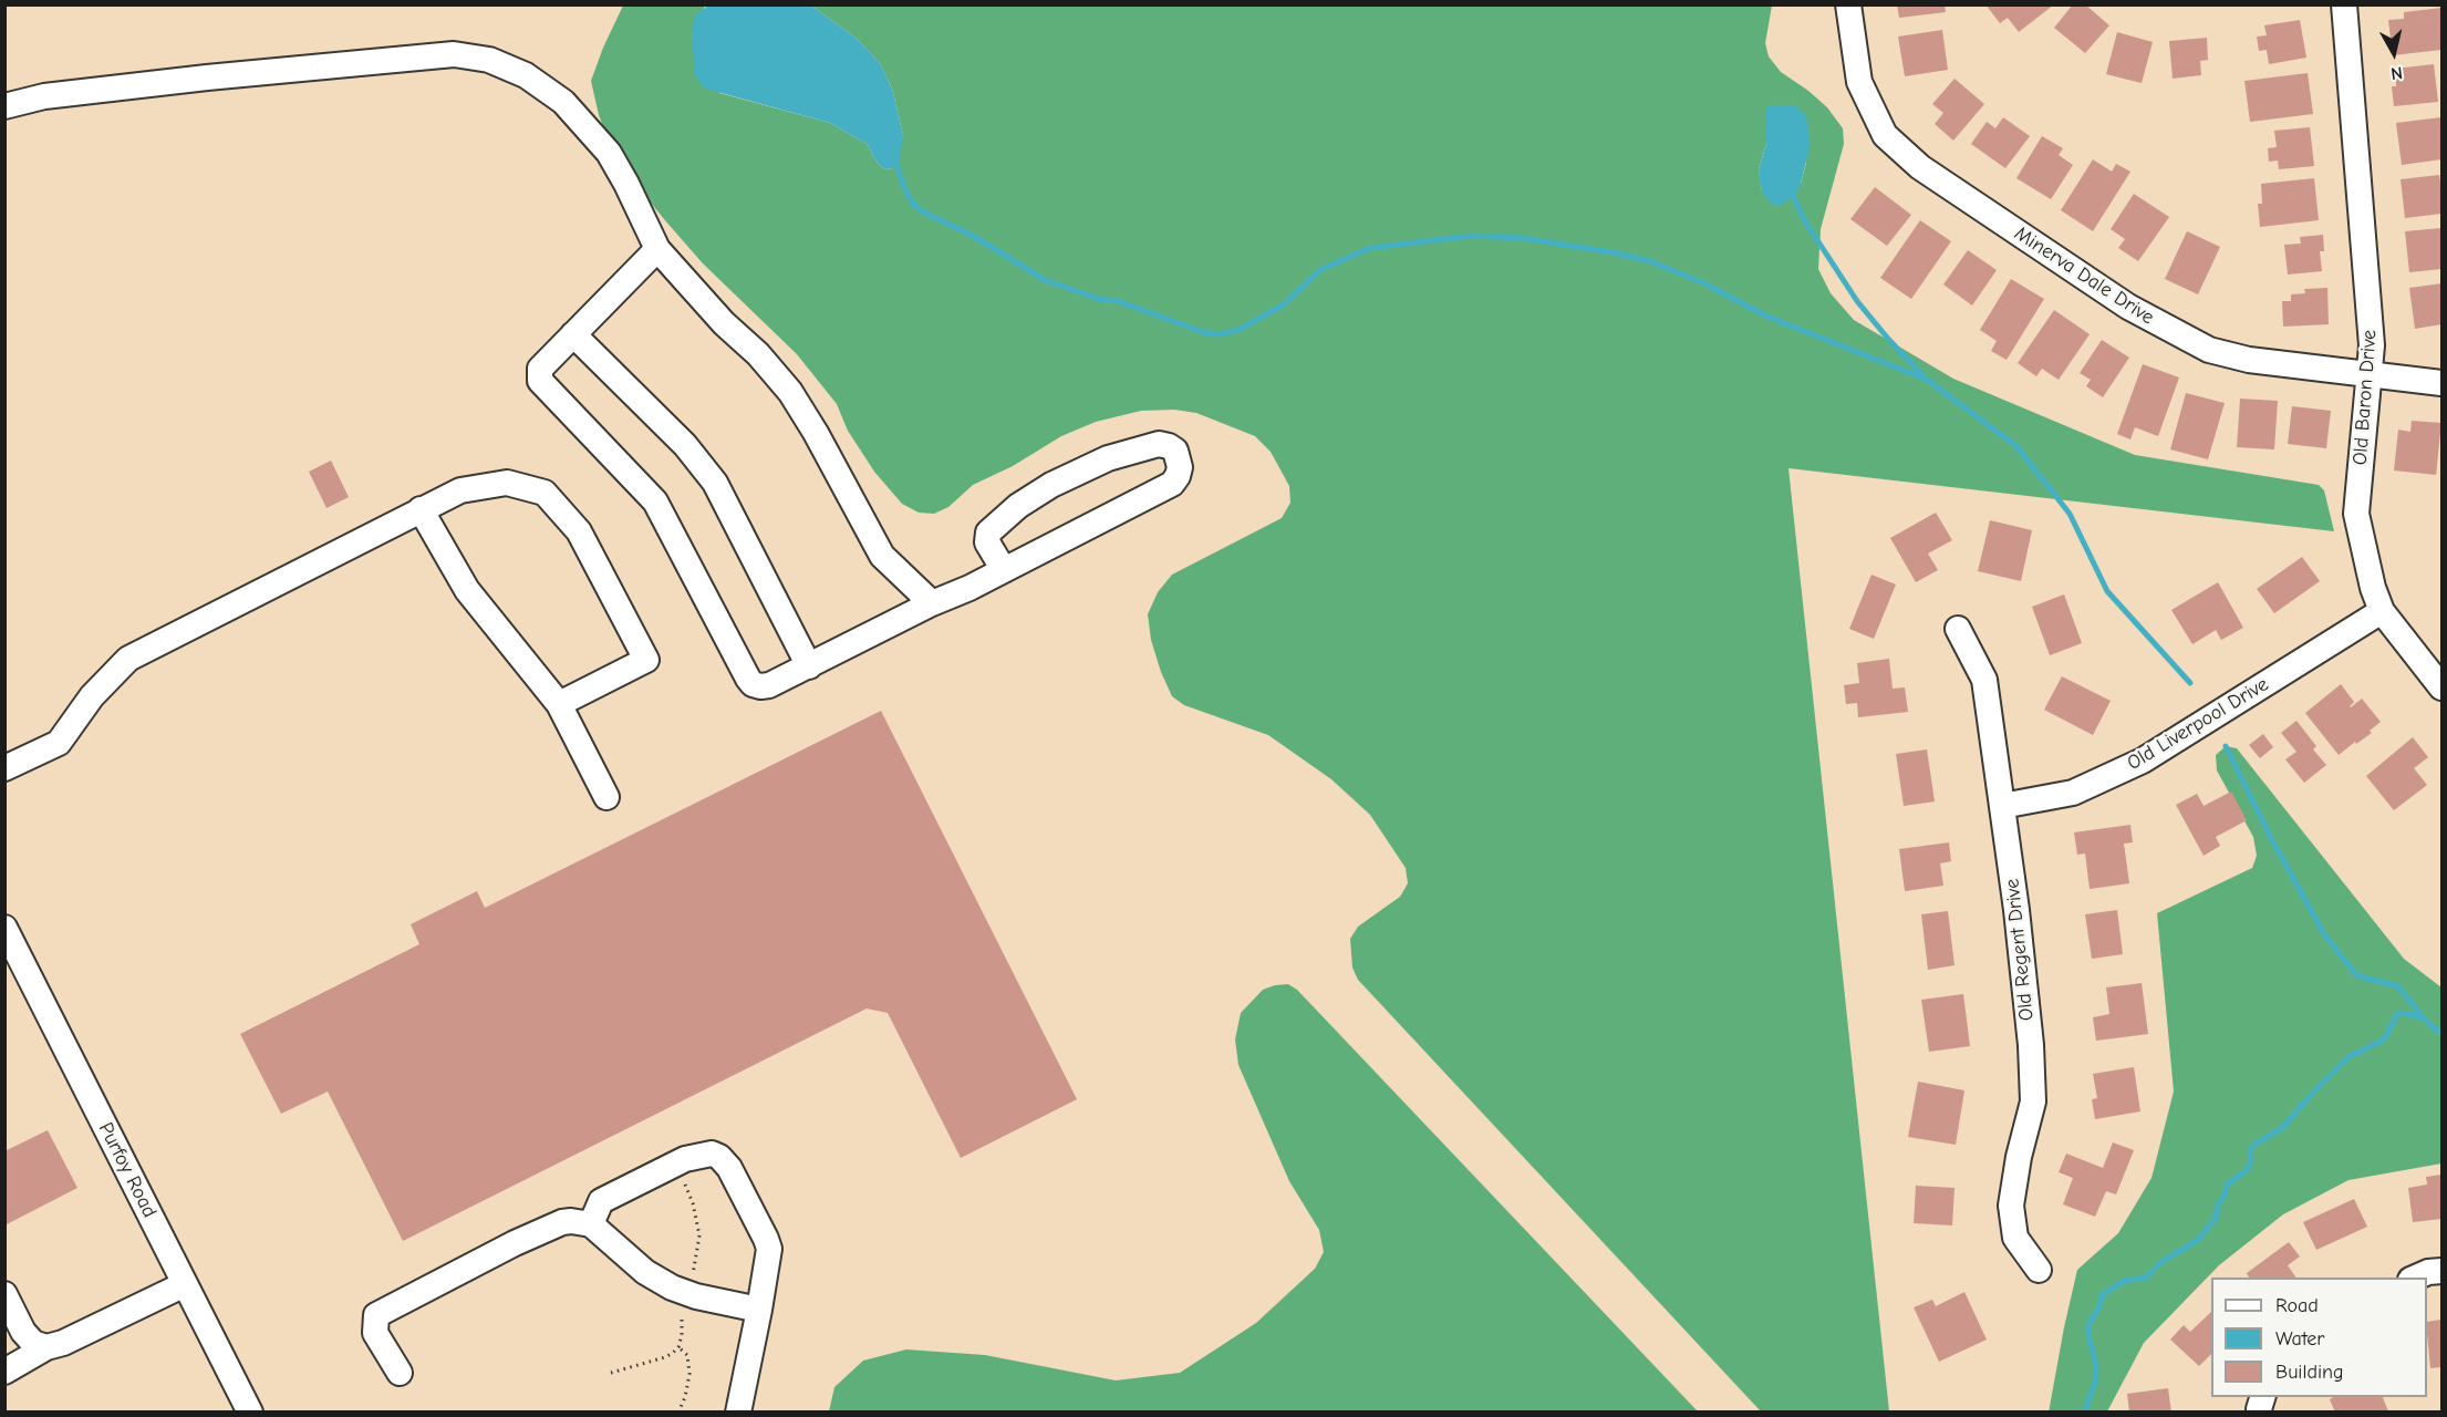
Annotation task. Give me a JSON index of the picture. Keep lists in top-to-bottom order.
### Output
{
  "streets": {
    "street": [
      "Minerva Dale Drive",
      "Old Baron Drive",
      "Old Liverpool Drive",
      "Old Regent Drive",
      "Purfoy Road"
    ]
  },
  "crossings": [
    ["Minerva Dale Drive", "Old Baron Drive"],
    ["Old Baron Drive", "Old Liverpool Drive"],
    ["Old Liverpool Drive", "Old Regent Drive"]
  ],
  "legend": ["Road", "Water", "Building"],
  "north": "bottom"
}
